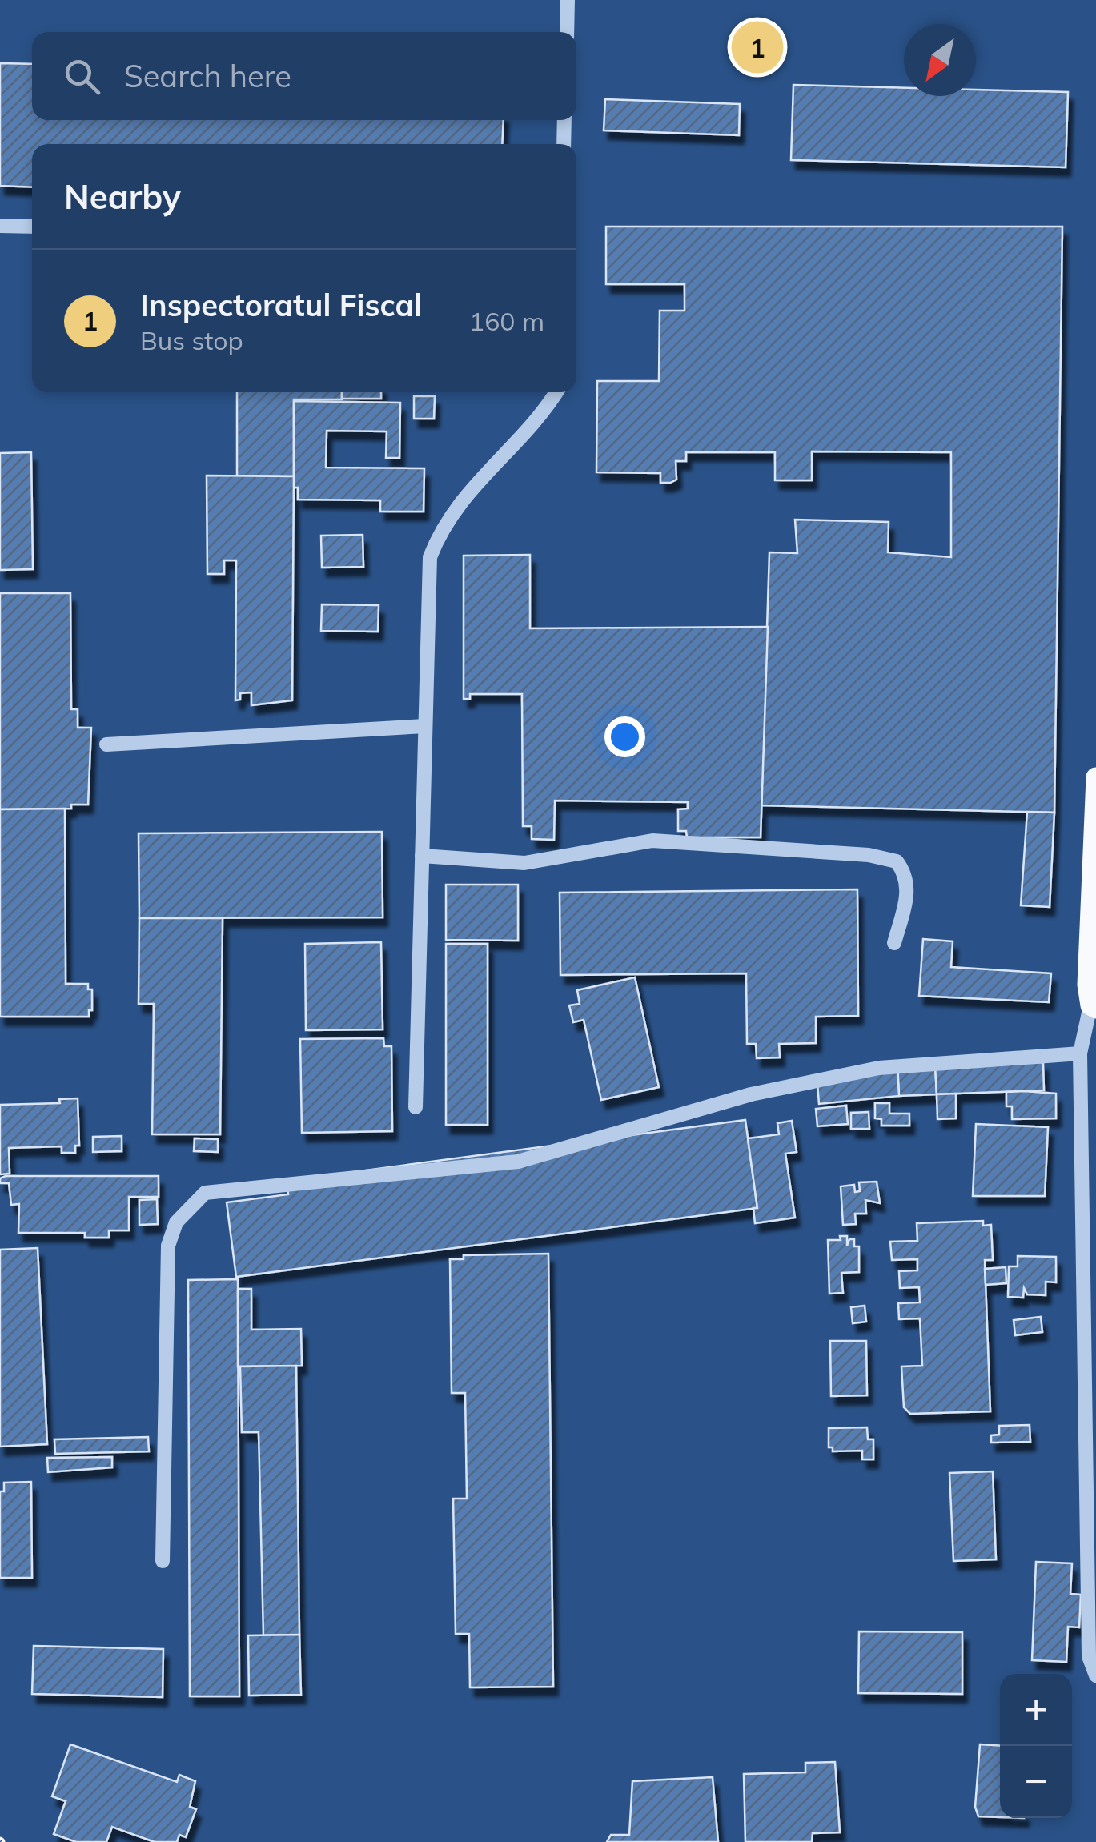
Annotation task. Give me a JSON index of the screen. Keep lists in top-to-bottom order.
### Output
{
  "north": "bottom left",
  "page": {
    "pins": "1",
    "search": "Search here",
    "heading": "Nearby",
    "list": [
      {
        "mark": "1",
        "name": "Inspectoratul Fiscal",
        "note": "Bus stop",
        "value": "160 m"
      }
    ],
    "map_buttons": ["+", "−"]
  }
}
